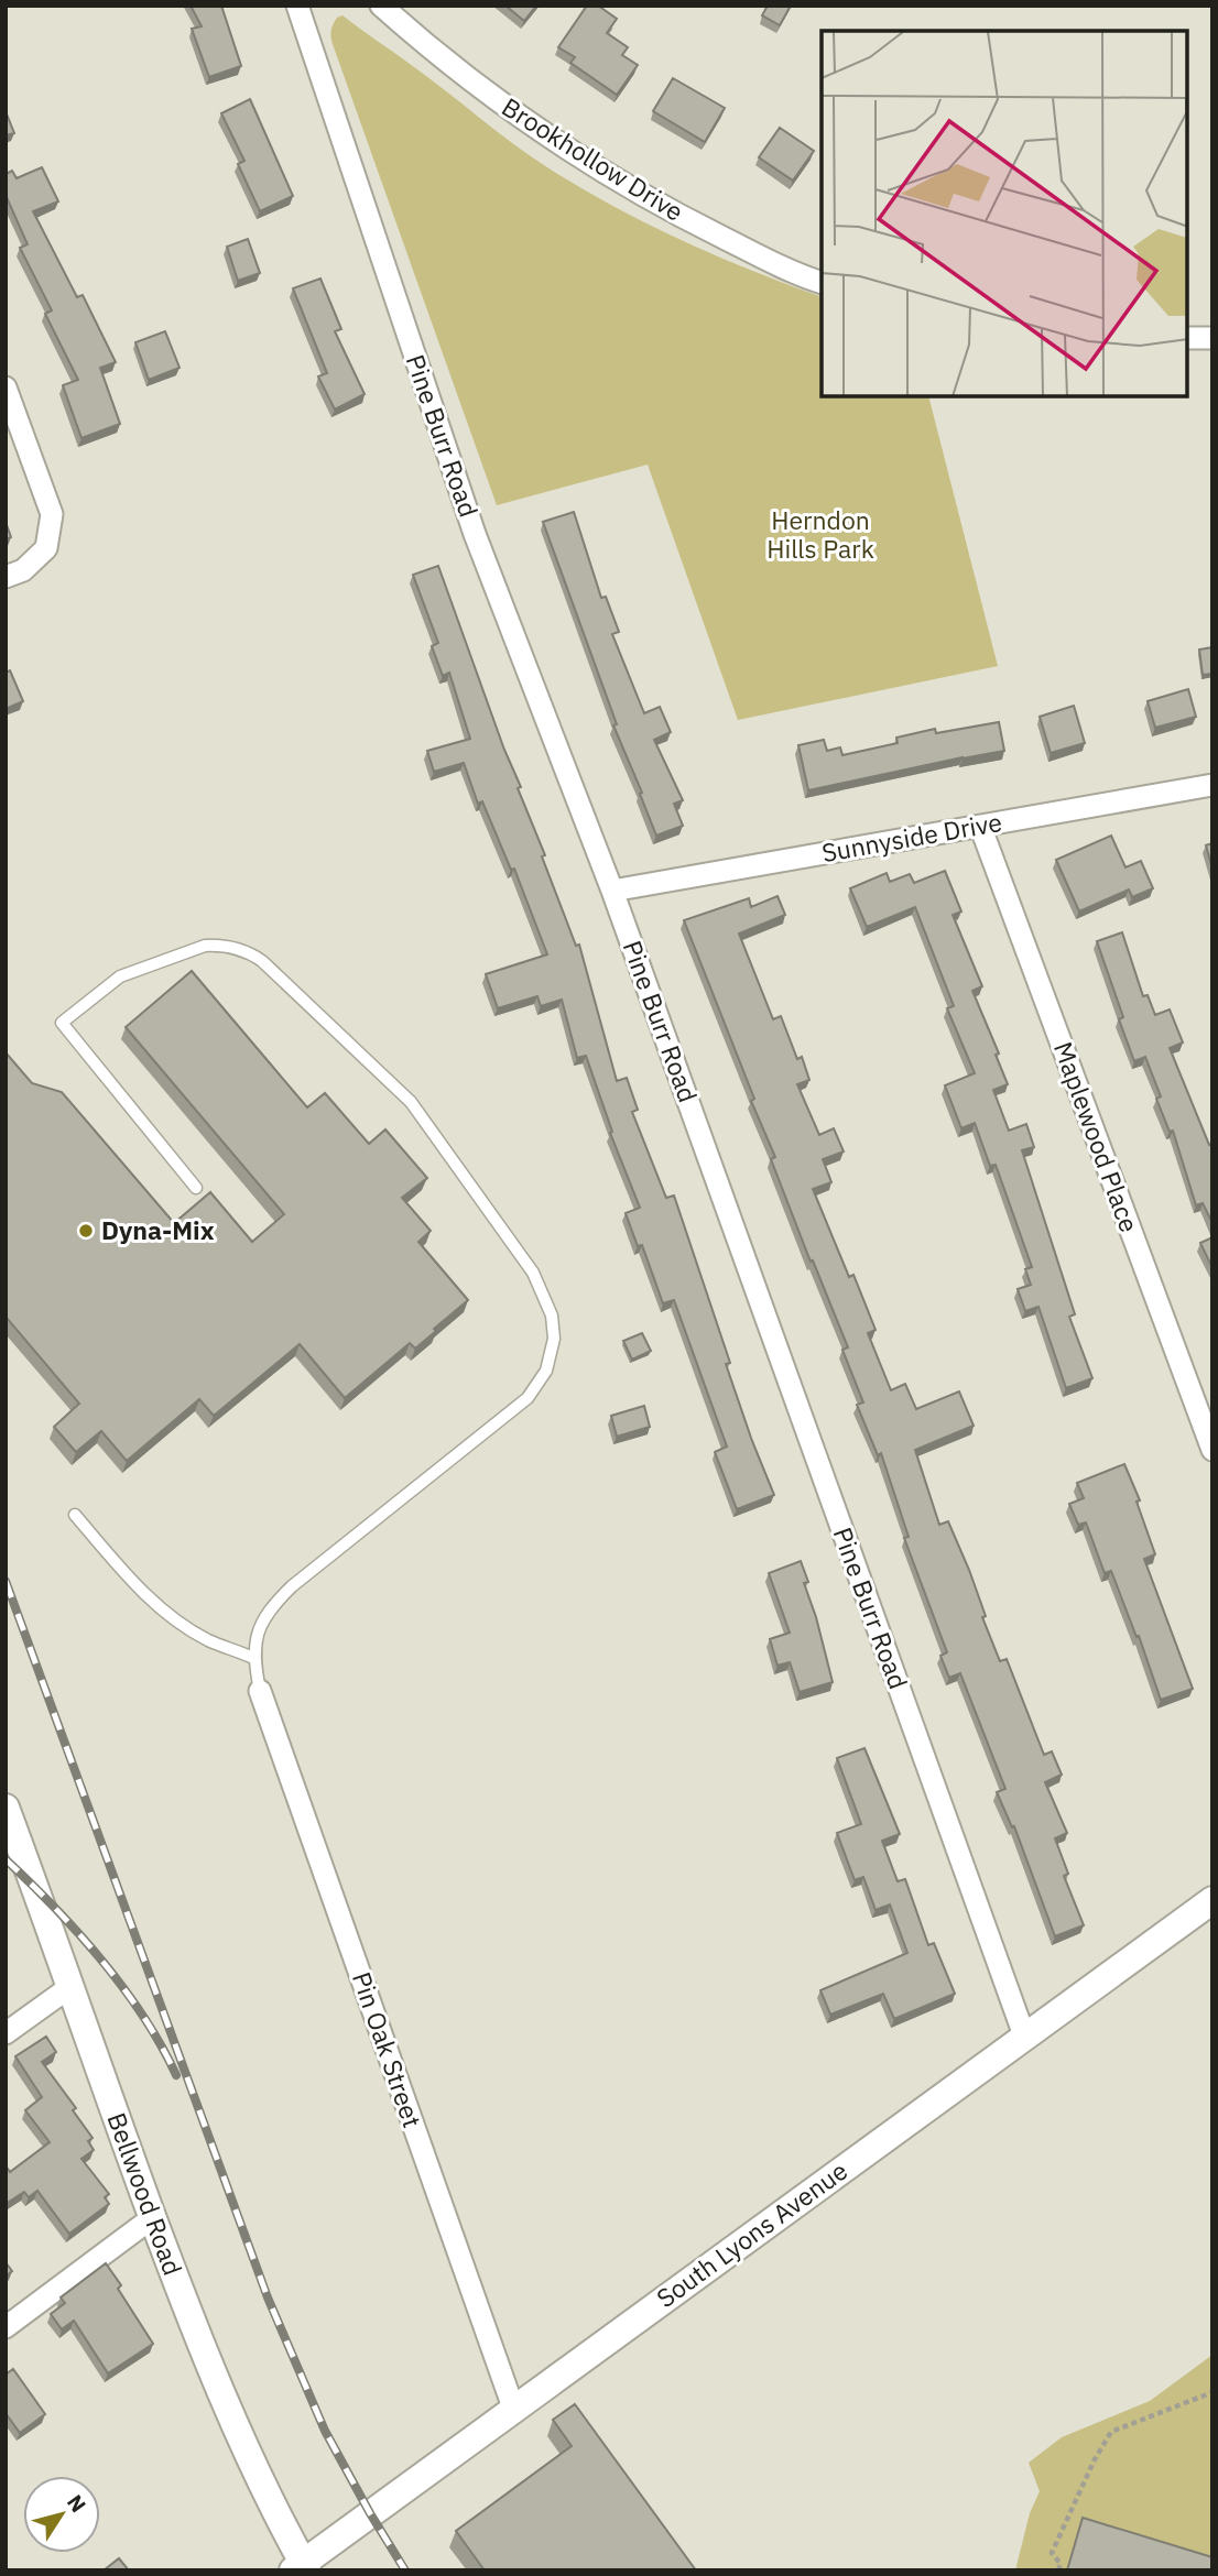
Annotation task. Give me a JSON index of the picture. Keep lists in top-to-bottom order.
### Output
{
  "streets": {
    "street": [
      "Brookhollow Drive",
      "Pine Burr Road",
      "Sunnyside Drive",
      "Maplewood Place",
      "Pin Oak Street",
      "Bellwood Road",
      "South Lyons Avenue"
    ]
  },
  "crossings": [
    ["Pine Burr Road", "Sunnyside Drive"],
    ["Pine Burr Road", "South Lyons Avenue"],
    ["Sunnyside Drive", "Maplewood Place"],
    ["Pin Oak Street", "South Lyons Avenue"],
    ["Bellwood Road", "South Lyons Avenue"]
  ],
  "parks": ["Herndon Hills Park"],
  "places": ["Dyna-Mix"],
  "north": "top right"
}
